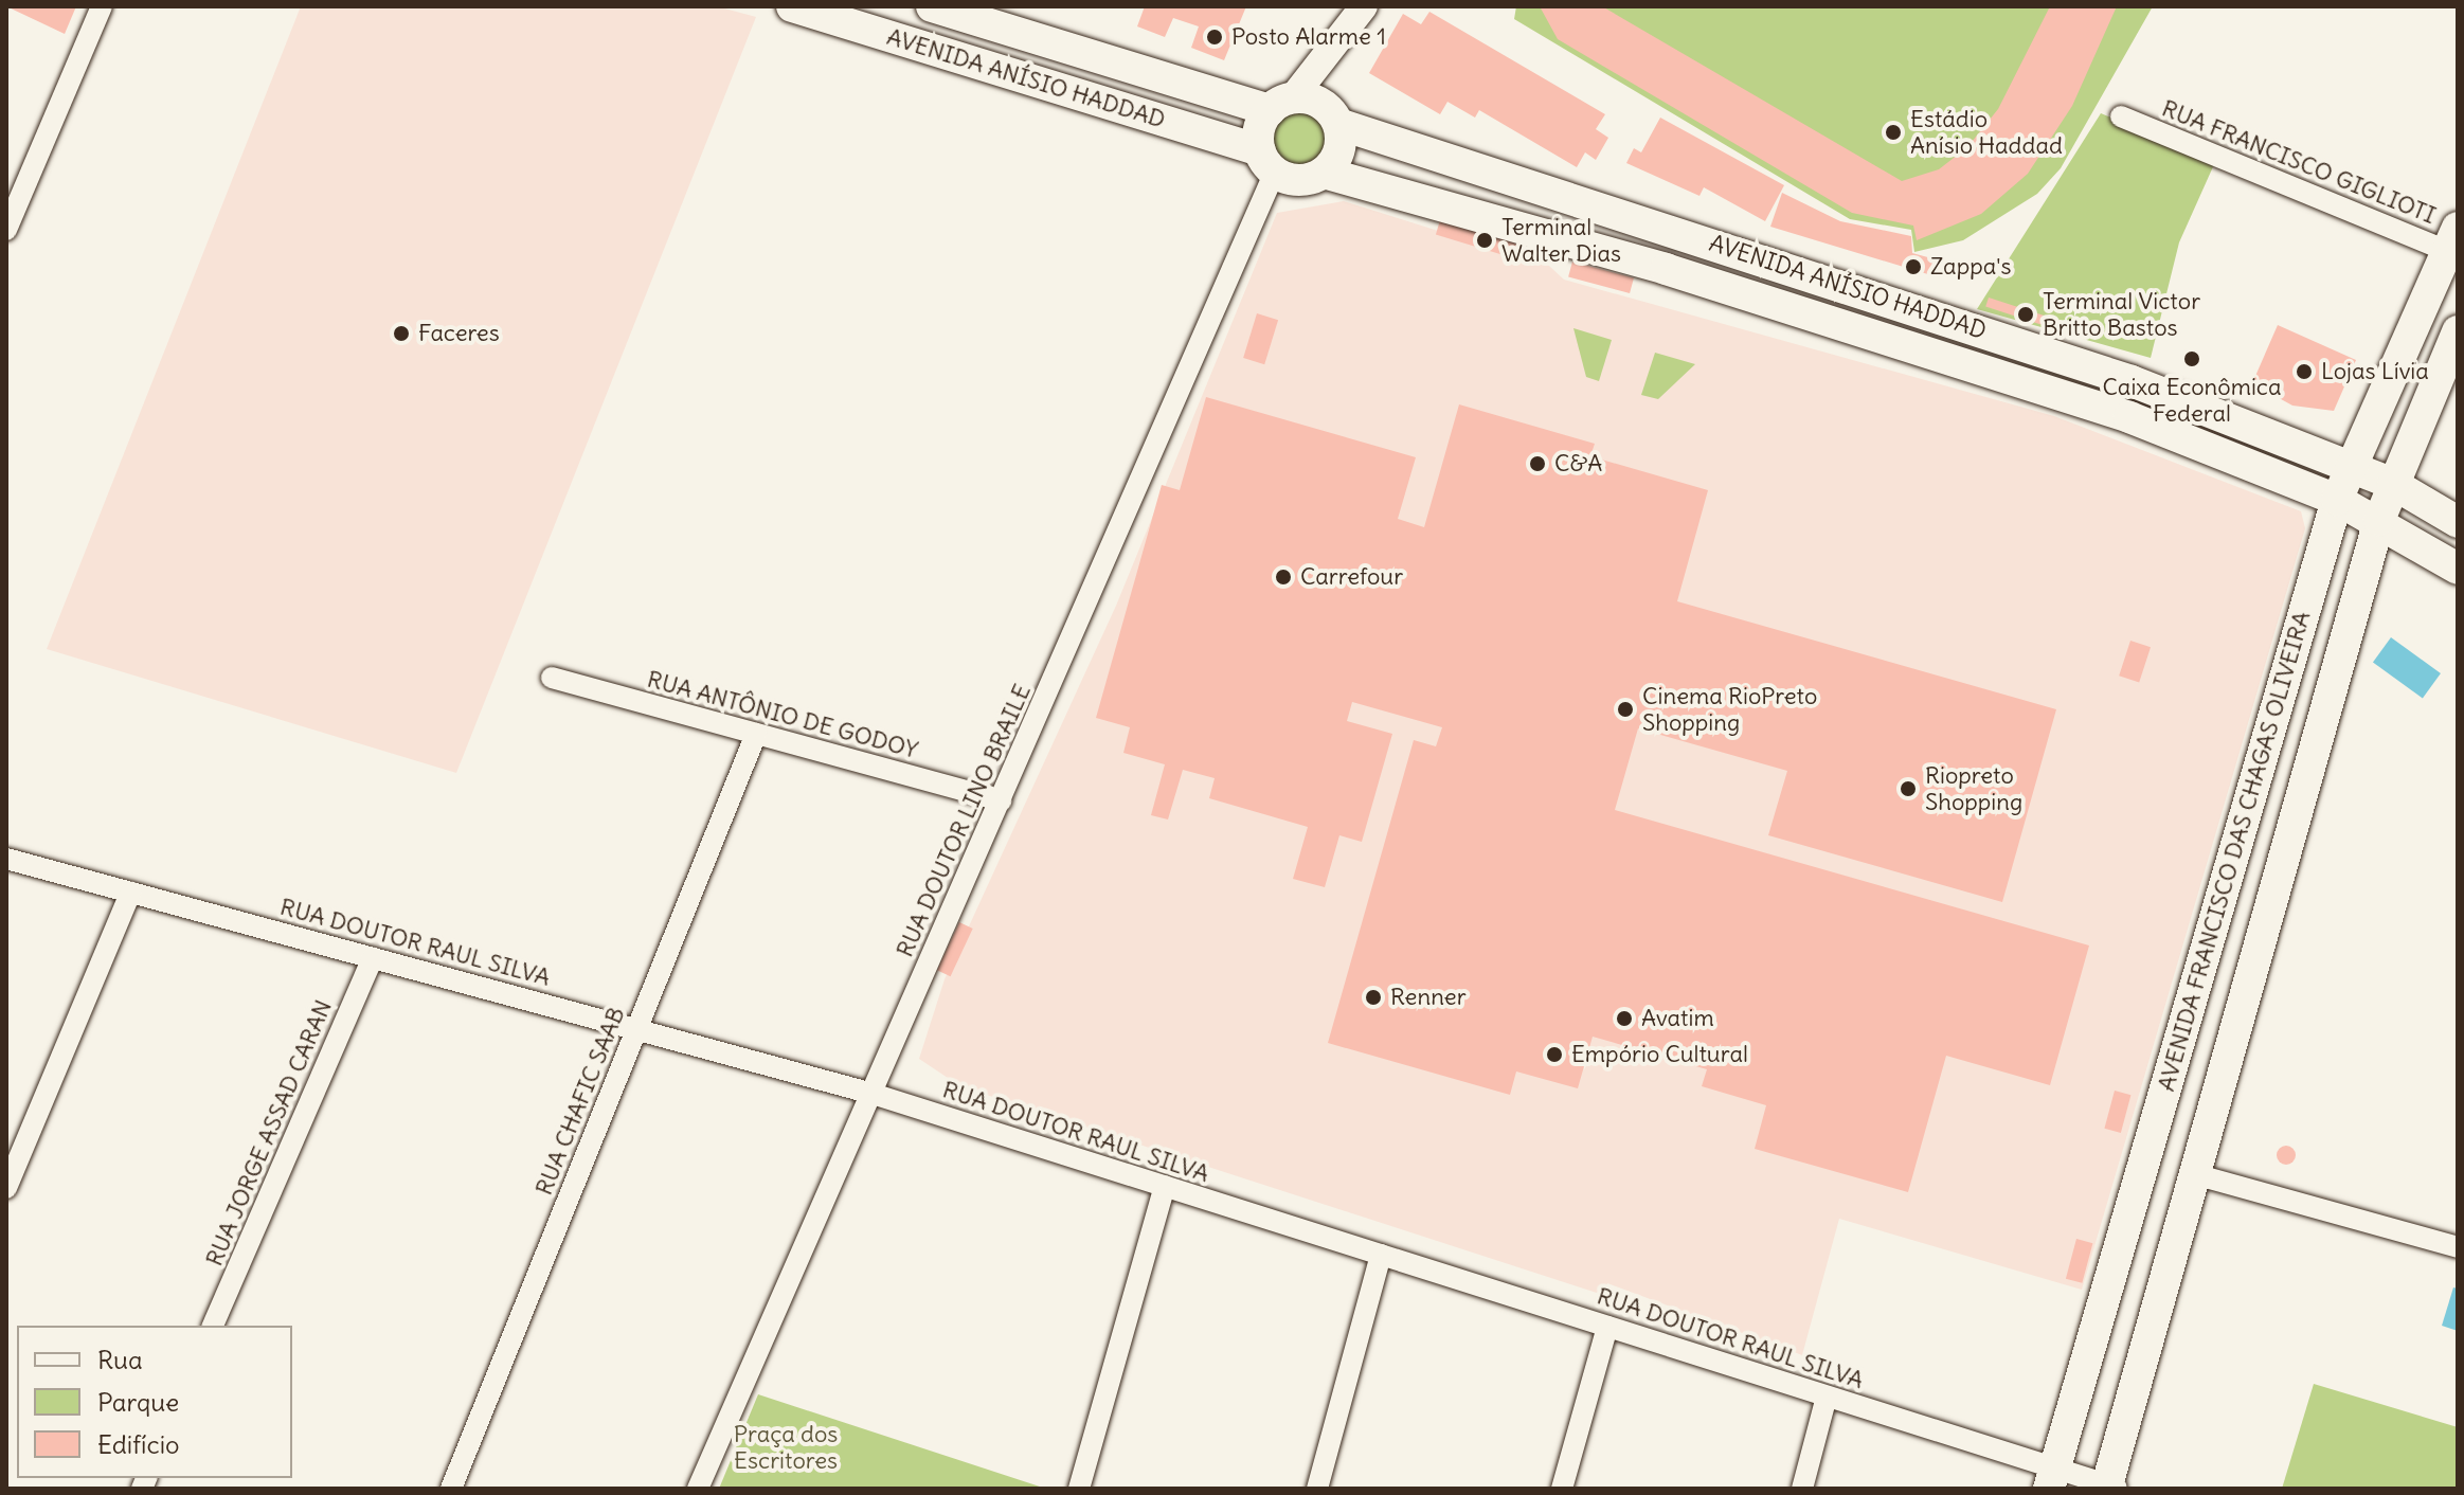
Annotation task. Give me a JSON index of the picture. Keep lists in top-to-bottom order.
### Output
{
  "streets": {
    "main road": ["AVENIDA ANÍSIO HADDAD", "AVENIDA FRANCISCO DAS CHAGAS OLIVEIRA"],
    "street": [
      "RUA FRANCISCO GIGLIOTI",
      "RUA ANTÔNIO DE GODOY",
      "RUA DOUTOR LINO BRAILE",
      "RUA DOUTOR RAUL SILVA",
      "RUA CHAFIC SAAB",
      "RUA JORGE ASSAD CARAN"
    ]
  },
  "crossings": [
    ["AVENIDA ANÍSIO HADDAD", "RUA DOUTOR LINO BRAILE"],
    ["AVENIDA ANÍSIO HADDAD", "AVENIDA FRANCISCO DAS CHAGAS OLIVEIRA"],
    ["RUA FRANCISCO GIGLIOTI", "AVENIDA FRANCISCO DAS CHAGAS OLIVEIRA"],
    ["RUA ANTÔNIO DE GODOY", "RUA DOUTOR LINO BRAILE"],
    ["RUA ANTÔNIO DE GODOY", "RUA CHAFIC SAAB"],
    ["RUA DOUTOR LINO BRAILE", "RUA DOUTOR RAUL SILVA"],
    ["AVENIDA FRANCISCO DAS CHAGAS OLIVEIRA", "RUA DOUTOR RAUL SILVA"],
    ["RUA DOUTOR RAUL SILVA", "RUA CHAFIC SAAB"],
    ["RUA DOUTOR RAUL SILVA", "RUA JORGE ASSAD CARAN"]
  ],
  "parks": ["Praça dos Escritores"],
  "places": [
    "Posto Alarme 1",
    "Estádio Anísio Haddad",
    "Terminal Walter Dias",
    "Zappa's",
    "Terminal Victor Britto Bastos",
    "Faceres",
    "Caixa Econômica Federal",
    "Lojas Lívia",
    "C&A",
    "Carrefour",
    "Cinema RioPreto Shopping",
    "Riopreto Shopping",
    "Renner",
    "Avatim",
    "Empório Cultural"
  ],
  "legend": ["Rua", "Parque", "Edifício"]
}
